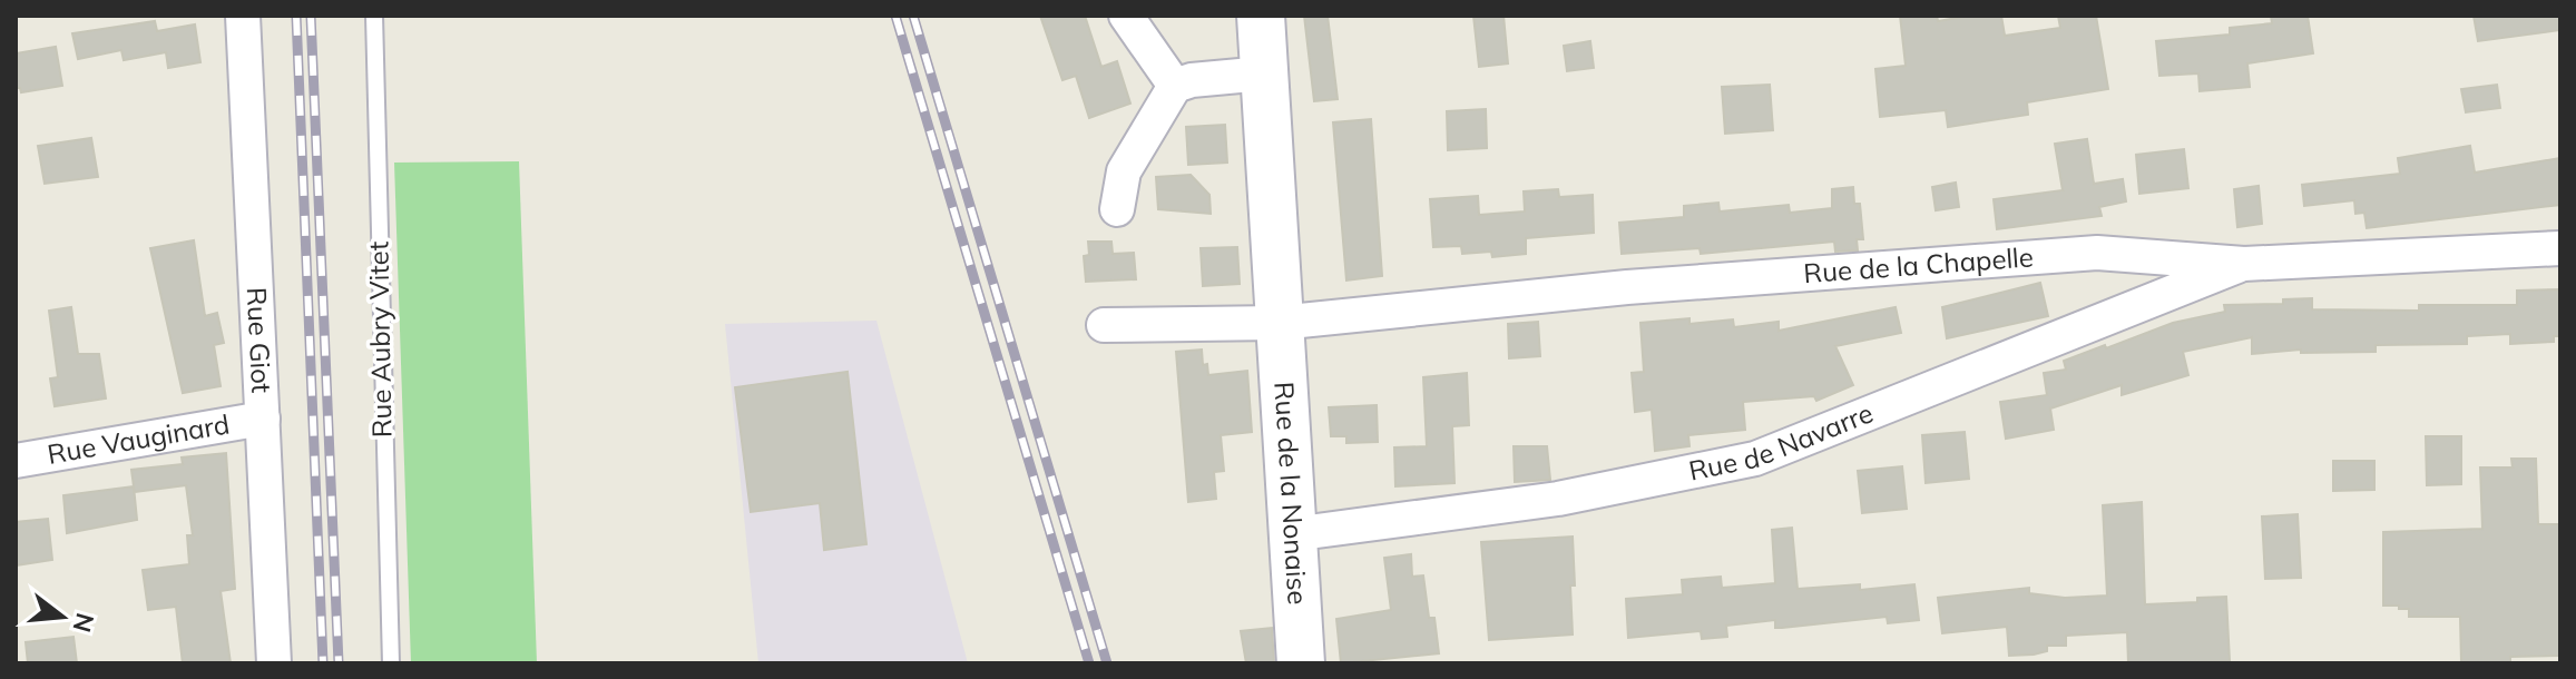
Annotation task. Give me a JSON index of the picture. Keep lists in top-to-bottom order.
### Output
{
  "streets": {
    "main road": ["Rue de la Nonaise"],
    "street": [
      "Rue de la Chapelle",
      "Rue Giot",
      "Rue Vauginard",
      "Rue de Navarre"
    ],
    "lane": ["Rue Aubry Vitet"]
  },
  "crossings": [
    ["Rue de la Chapelle", "Rue de Navarre"],
    ["Rue de la Chapelle", "Rue de la Nonaise"],
    ["Rue Giot", "Rue Vauginard"],
    ["Rue de Navarre", "Rue de la Nonaise"]
  ],
  "north": "right"
}
